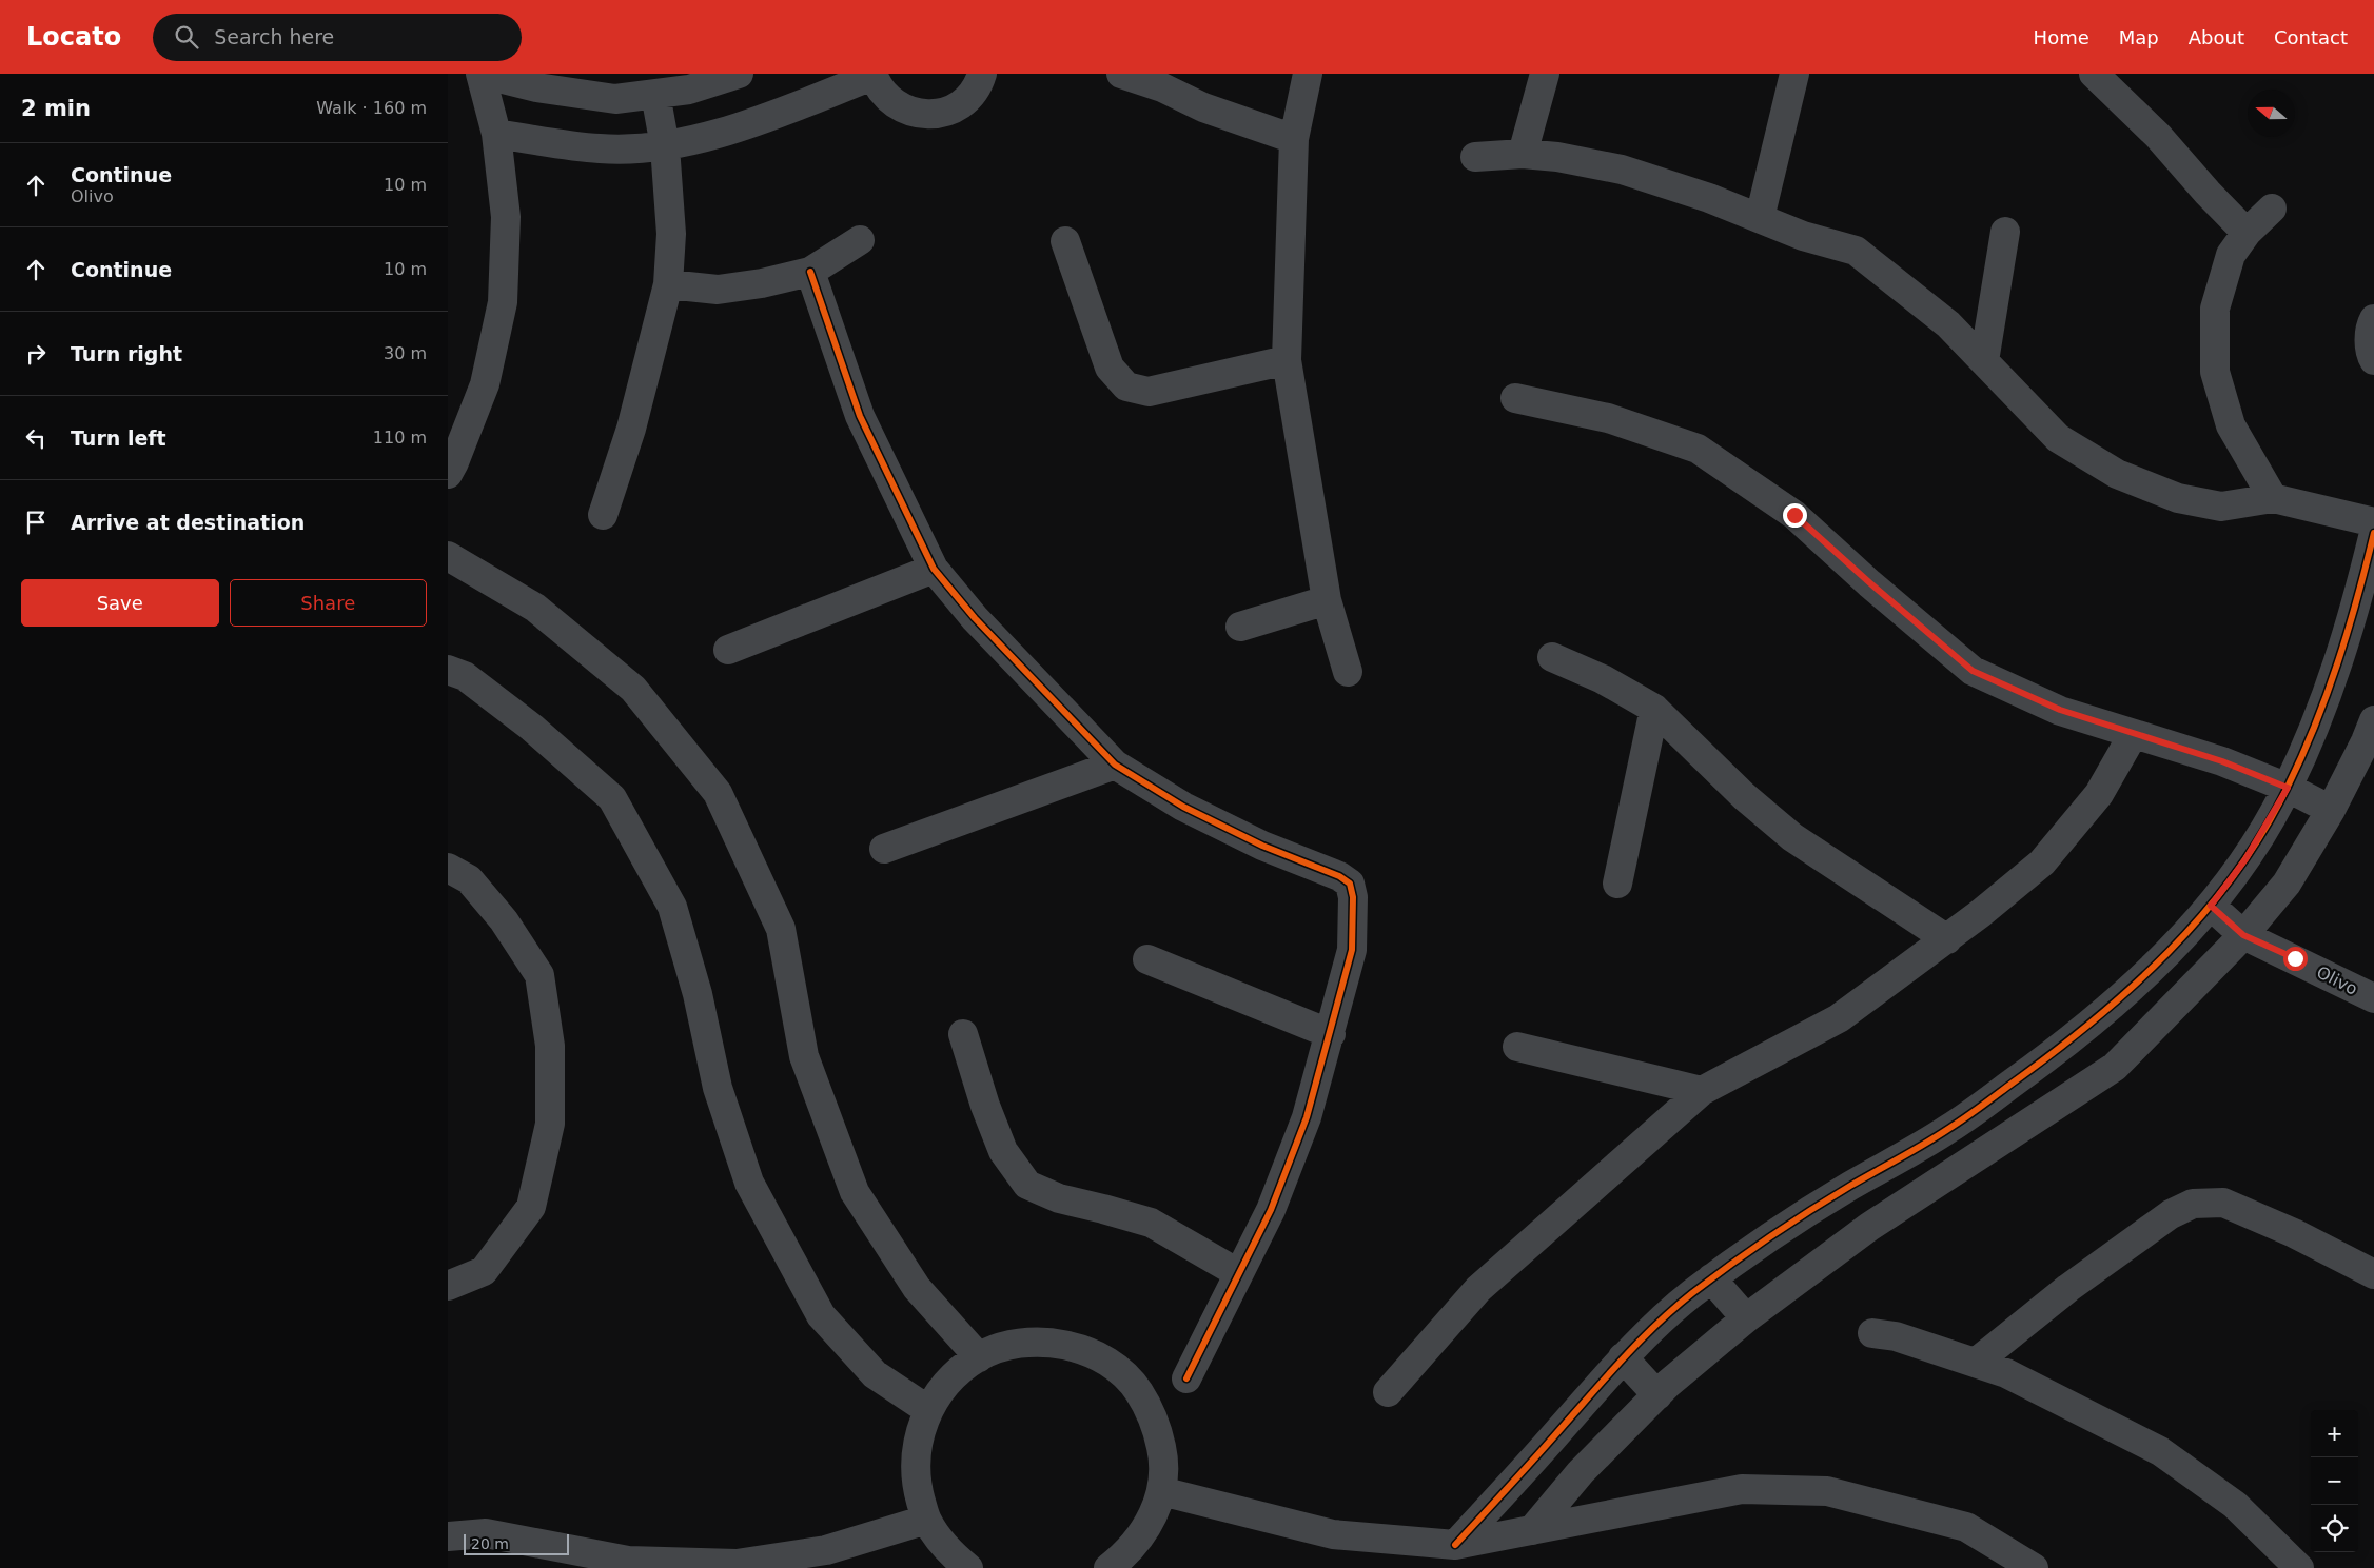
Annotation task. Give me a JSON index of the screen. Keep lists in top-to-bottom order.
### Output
{
  "streets": {
    "street": ["Olivo"]
  },
  "scale_bar": "20 m",
  "north": "left",
  "page": {
    "header": "Locato",
    "search": "Search here",
    "nav": [
      "Home",
      "Map",
      "About",
      "Contact"
    ],
    "heading": ["2 min", "Walk · 160 m"],
    "list": [
      ["Continue", "Olivo", "10 m"],
      ["Continue", "10 m"],
      ["Turn right", "30 m"],
      ["Turn left", "110 m"],
      "Arrive at destination"
    ],
    "buttons": ["Save", "Share"],
    "map_buttons": ["+", "−"],
    "scale": "20 m"
  }
}
